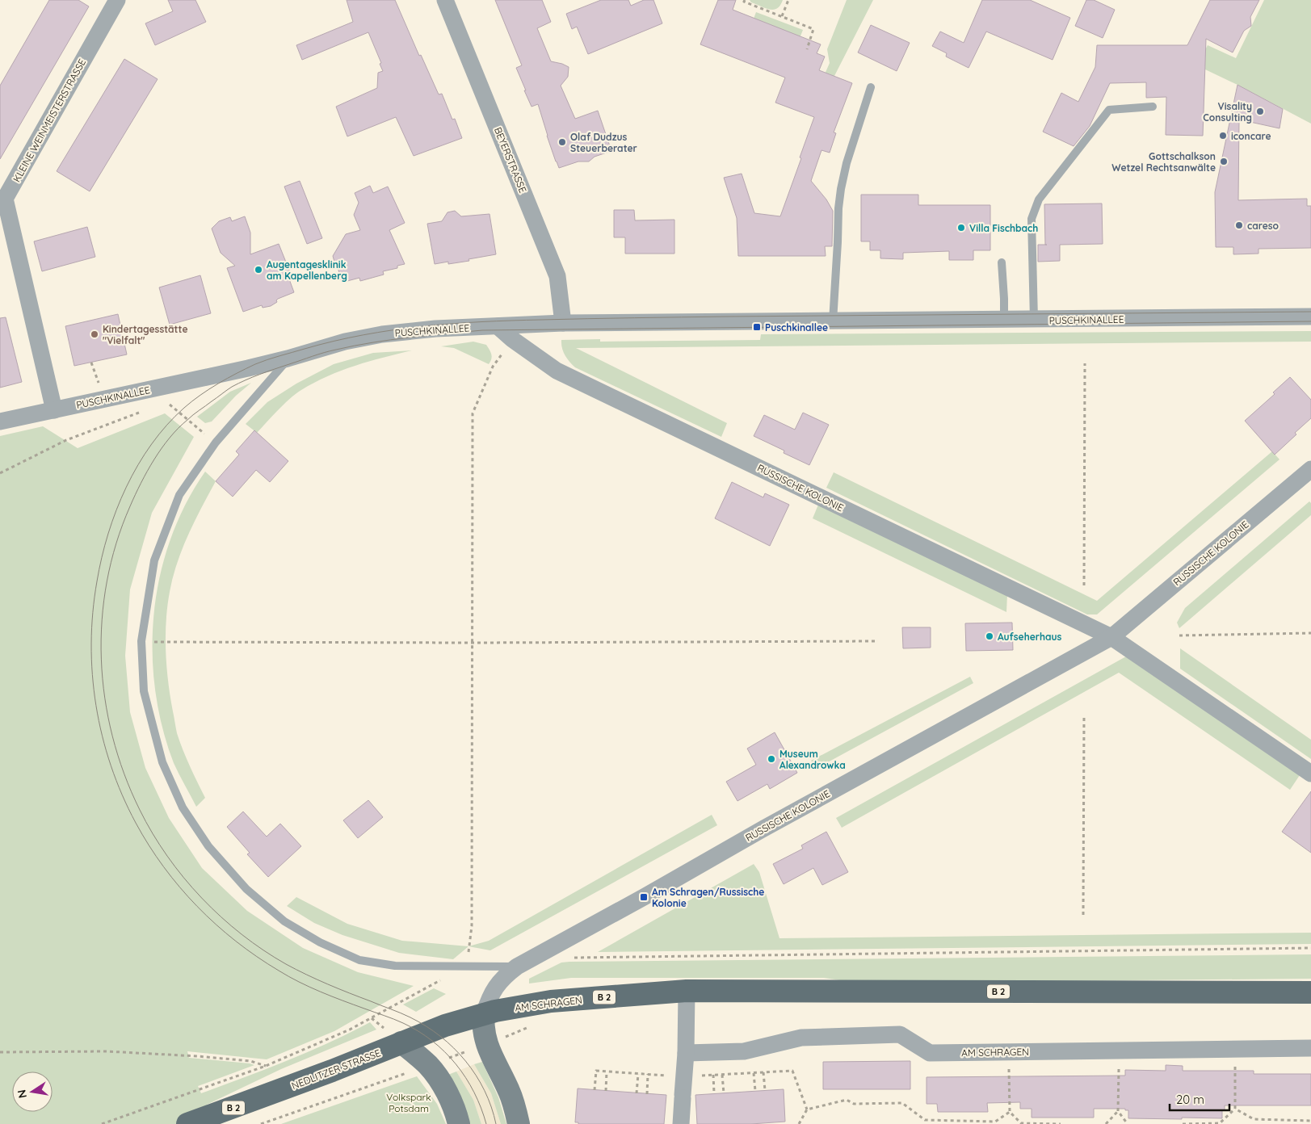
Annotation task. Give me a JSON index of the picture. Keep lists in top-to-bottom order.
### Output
{
  "streets": {
    "main road": ["B 2", "AM SCHRAGEN", "NEDLITZER STRASSE"],
    "street": [
      "KLEINE WEINMEISTERSTRASSE",
      "BEYERSTRASSE",
      "PUSCHKINALLEE",
      "RUSSISCHE KOLONIE"
    ]
  },
  "crossings": [
    ["KLEINE WEINMEISTERSTRASSE", "PUSCHKINALLEE"],
    ["BEYERSTRASSE", "PUSCHKINALLEE"],
    ["PUSCHKINALLEE", "RUSSISCHE KOLONIE"],
    ["RUSSISCHE KOLONIE", "AM SCHRAGEN"],
    ["RUSSISCHE KOLONIE", "NEDLITZER STRASSE"],
    ["AM SCHRAGEN", "NEDLITZER STRASSE"]
  ],
  "parks": ["Volkspark Potsdam"],
  "places": {
    "other": [
      "Visality Consulting",
      "iconcare",
      "Olaf Dudzus Steuerberater",
      "Gottschalkson Wetzel Rechtsanwälte",
      "careso",
      "Villa Fischbach",
      "Augentagesklinik am Kapellenberg",
      "Kindertagesstätte \"Vielfalt\"",
      "Aufseherhaus",
      "Museum Alexandrowka"
    ],
    "transit": ["Puschkinallee", "Am Schragen/Russische Kolonie"]
  },
  "scale_bar": "20 m",
  "north": "left"
}
